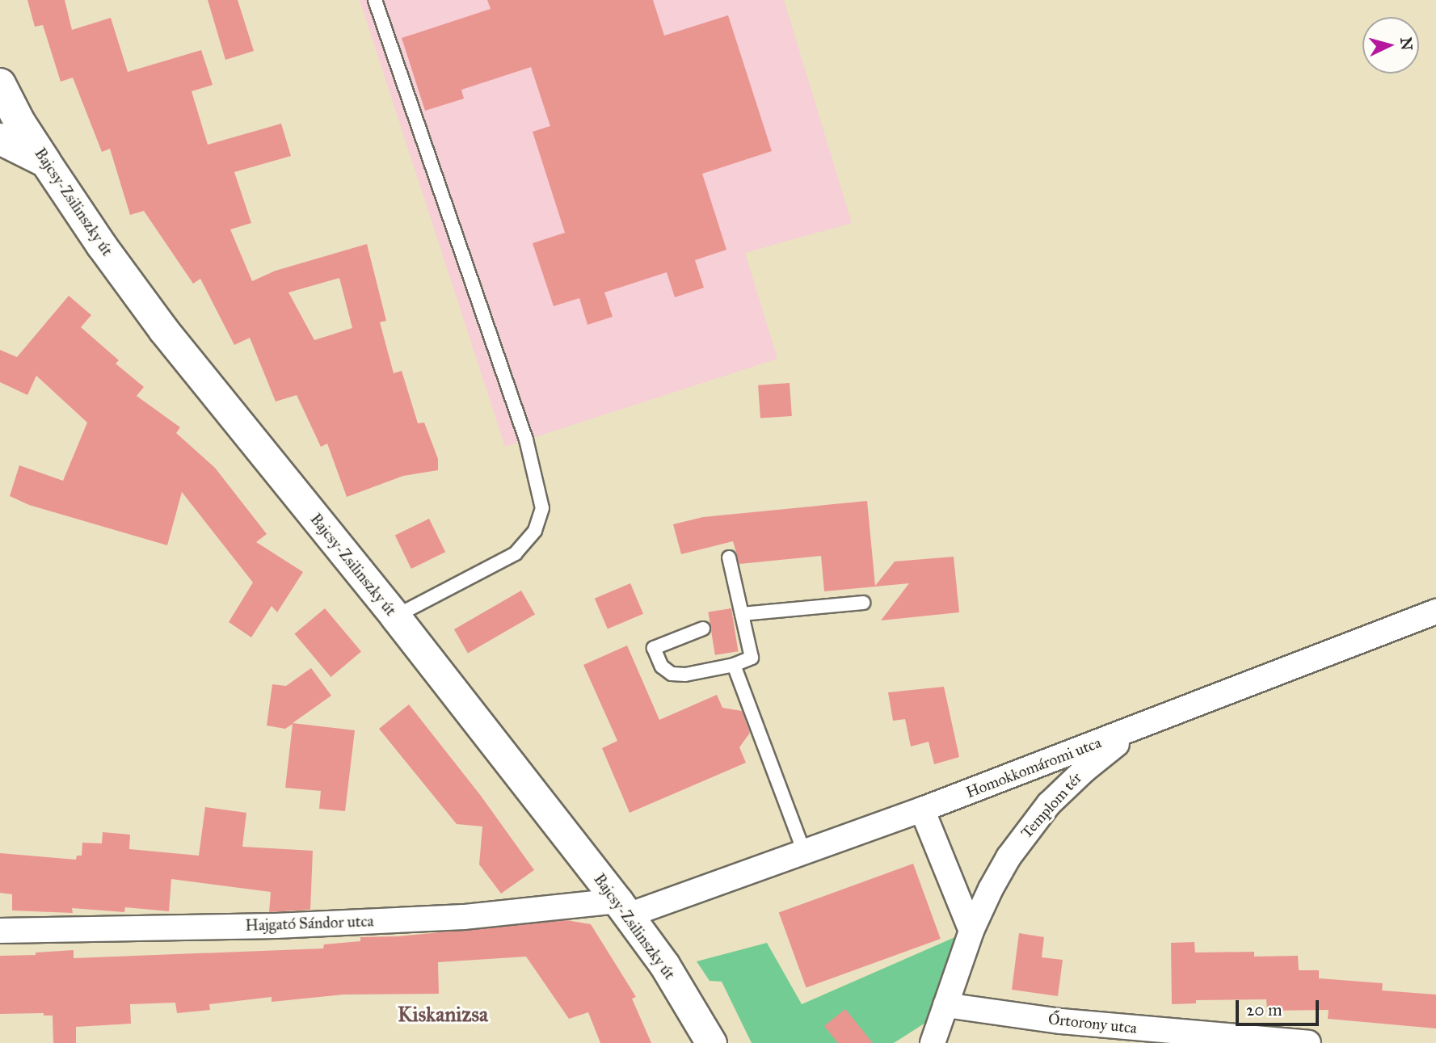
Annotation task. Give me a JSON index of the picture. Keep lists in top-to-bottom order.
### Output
{
  "streets": {
    "main road": ["Bajcsy-Zsilinszky út"],
    "street": [
      "Homokkomáromi utca",
      "Templom tér",
      "Hajgató Sándor utca",
      "Őrtorony utca"
    ]
  },
  "crossings": [
    ["Bajcsy-Zsilinszky út", "Homokkomáromi utca"],
    ["Bajcsy-Zsilinszky út", "Hajgató Sándor utca"],
    ["Homokkomáromi utca", "Templom tér"],
    ["Homokkomáromi utca", "Hajgató Sándor utca"],
    ["Templom tér", "Őrtorony utca"]
  ],
  "districts": ["Kiskanizsa"],
  "scale_bar": "20 m",
  "north": "right"
}
